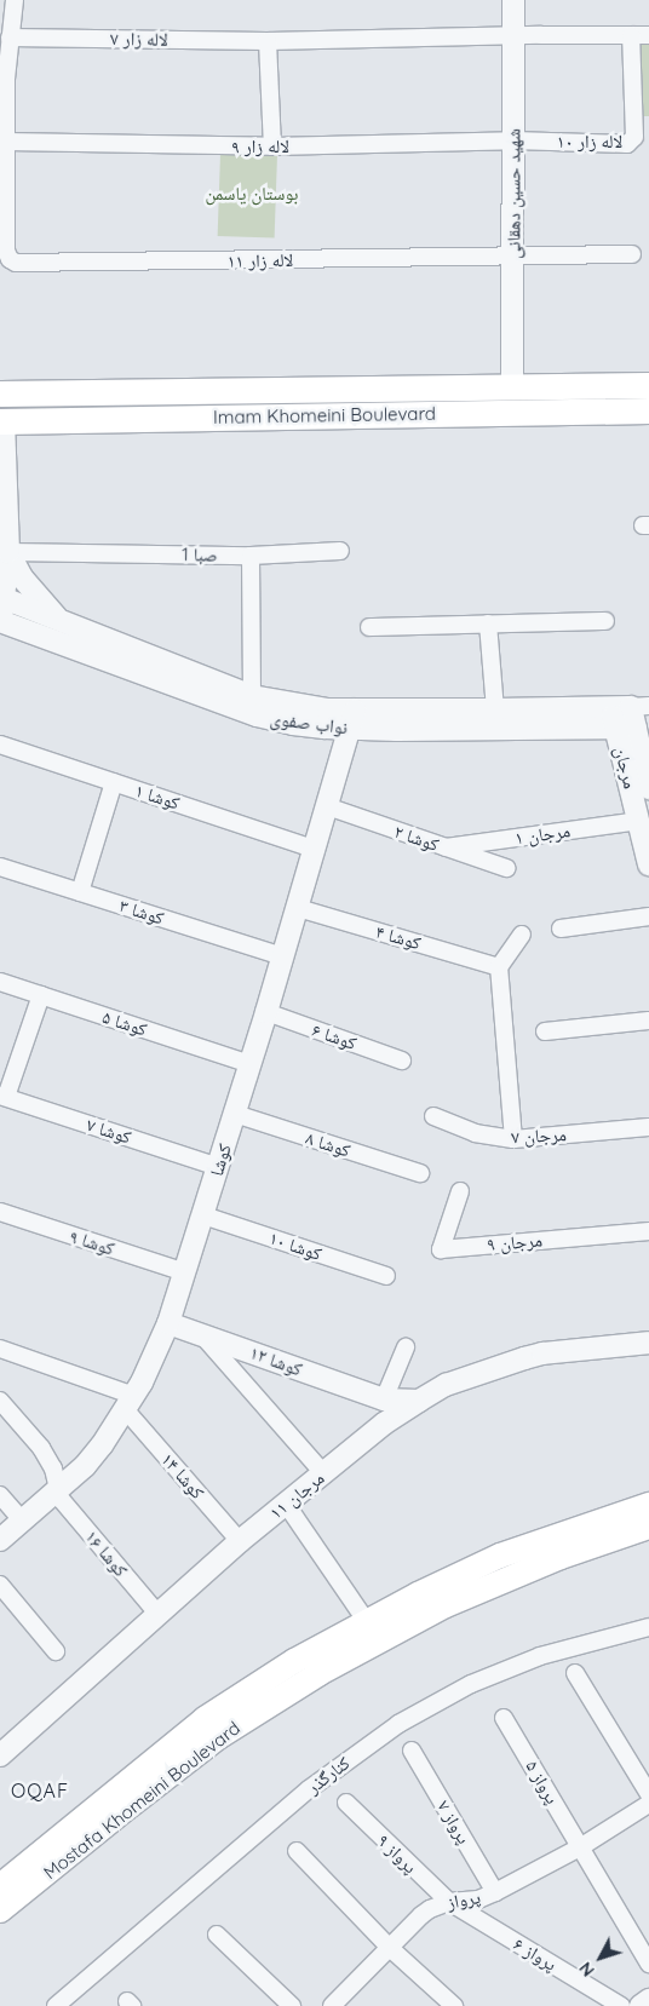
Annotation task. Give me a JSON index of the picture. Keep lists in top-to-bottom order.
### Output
{
  "streets": {
    "main road": ["Imam Khomeini Boulevard", "Mostafa Khomeini Boulevard"],
    "street": [
      "لاله زار ۷",
      "لاله زار ۱۰",
      "لاله زار ۹",
      "شهید حسین دهقانی",
      "لاله زار ۱۱",
      "صبا 1",
      "نواب صفوی",
      "مرجان",
      "کوشا ۱",
      "مرجان ۱",
      "کوشا ۲",
      "کوشا ۳",
      "کوشا ۴",
      "کوشا ۵",
      "کوشا ۶",
      "کوشا ۷",
      "مرجان ۷",
      "کوشا ۸",
      "کوشا",
      "کوشا ۹",
      "مرجان ۹",
      "کوشا ۱۰",
      "کوشا ۱۲",
      "کوشا ۱۴",
      "مرجان ۱۱",
      "کوشا ۱۶",
      "کنارگذر",
      "پرواز ۵",
      "پرواز ۷",
      "پرواز ۹",
      "پرواز",
      "پرواز ۶"
    ]
  },
  "crossings": [
    ["لاله زار ۷", "لاله زار ۱۰"],
    ["لاله زار ۷", "شهید حسین دهقانی"],
    ["لاله زار ۱۰", "لاله زار ۹"],
    ["لاله زار ۱۰", "شهید حسین دهقانی"],
    ["لاله زار ۹", "شهید حسین دهقانی"],
    ["لاله زار ۹", "لاله زار ۱۱"],
    ["شهید حسین دهقانی", "لاله زار ۱۱"],
    ["شهید حسین دهقانی", "Imam Khomeini Boulevard"],
    ["نواب صفوی", "مرجان"],
    ["نواب صفوی", "کوشا"],
    ["مرجان", "مرجان ۱"],
    ["کوشا ۱", "کوشا"],
    ["مرجان ۱", "کوشا ۲"],
    ["کوشا ۲", "کوشا"],
    ["کوشا ۳", "کوشا"],
    ["کوشا ۴", "کوشا"],
    ["کوشا ۵", "کوشا"],
    ["کوشا ۶", "کوشا"],
    ["کوشا ۷", "کوشا"],
    ["کوشا ۸", "کوشا"],
    ["کوشا", "کوشا ۹"],
    ["کوشا", "کوشا ۱۰"],
    ["کوشا", "کوشا ۱۲"],
    ["کوشا", "کوشا ۱۴"],
    ["کوشا", "کوشا ۱۶"],
    ["کوشا ۱۲", "مرجان ۱۱"],
    ["کوشا ۱۴", "مرجان ۱۱"],
    ["مرجان ۱۱", "کوشا ۱۶"],
    ["پرواز ۵", "پرواز"],
    ["پرواز ۷", "پرواز"],
    ["پرواز ۹", "پرواز"],
    ["پرواز ۹", "پرواز ۶"],
    ["پرواز", "پرواز ۶"]
  ],
  "districts": ["OQAF"],
  "parks": ["بوستان یاسمن"],
  "north": "bottom left"
}
